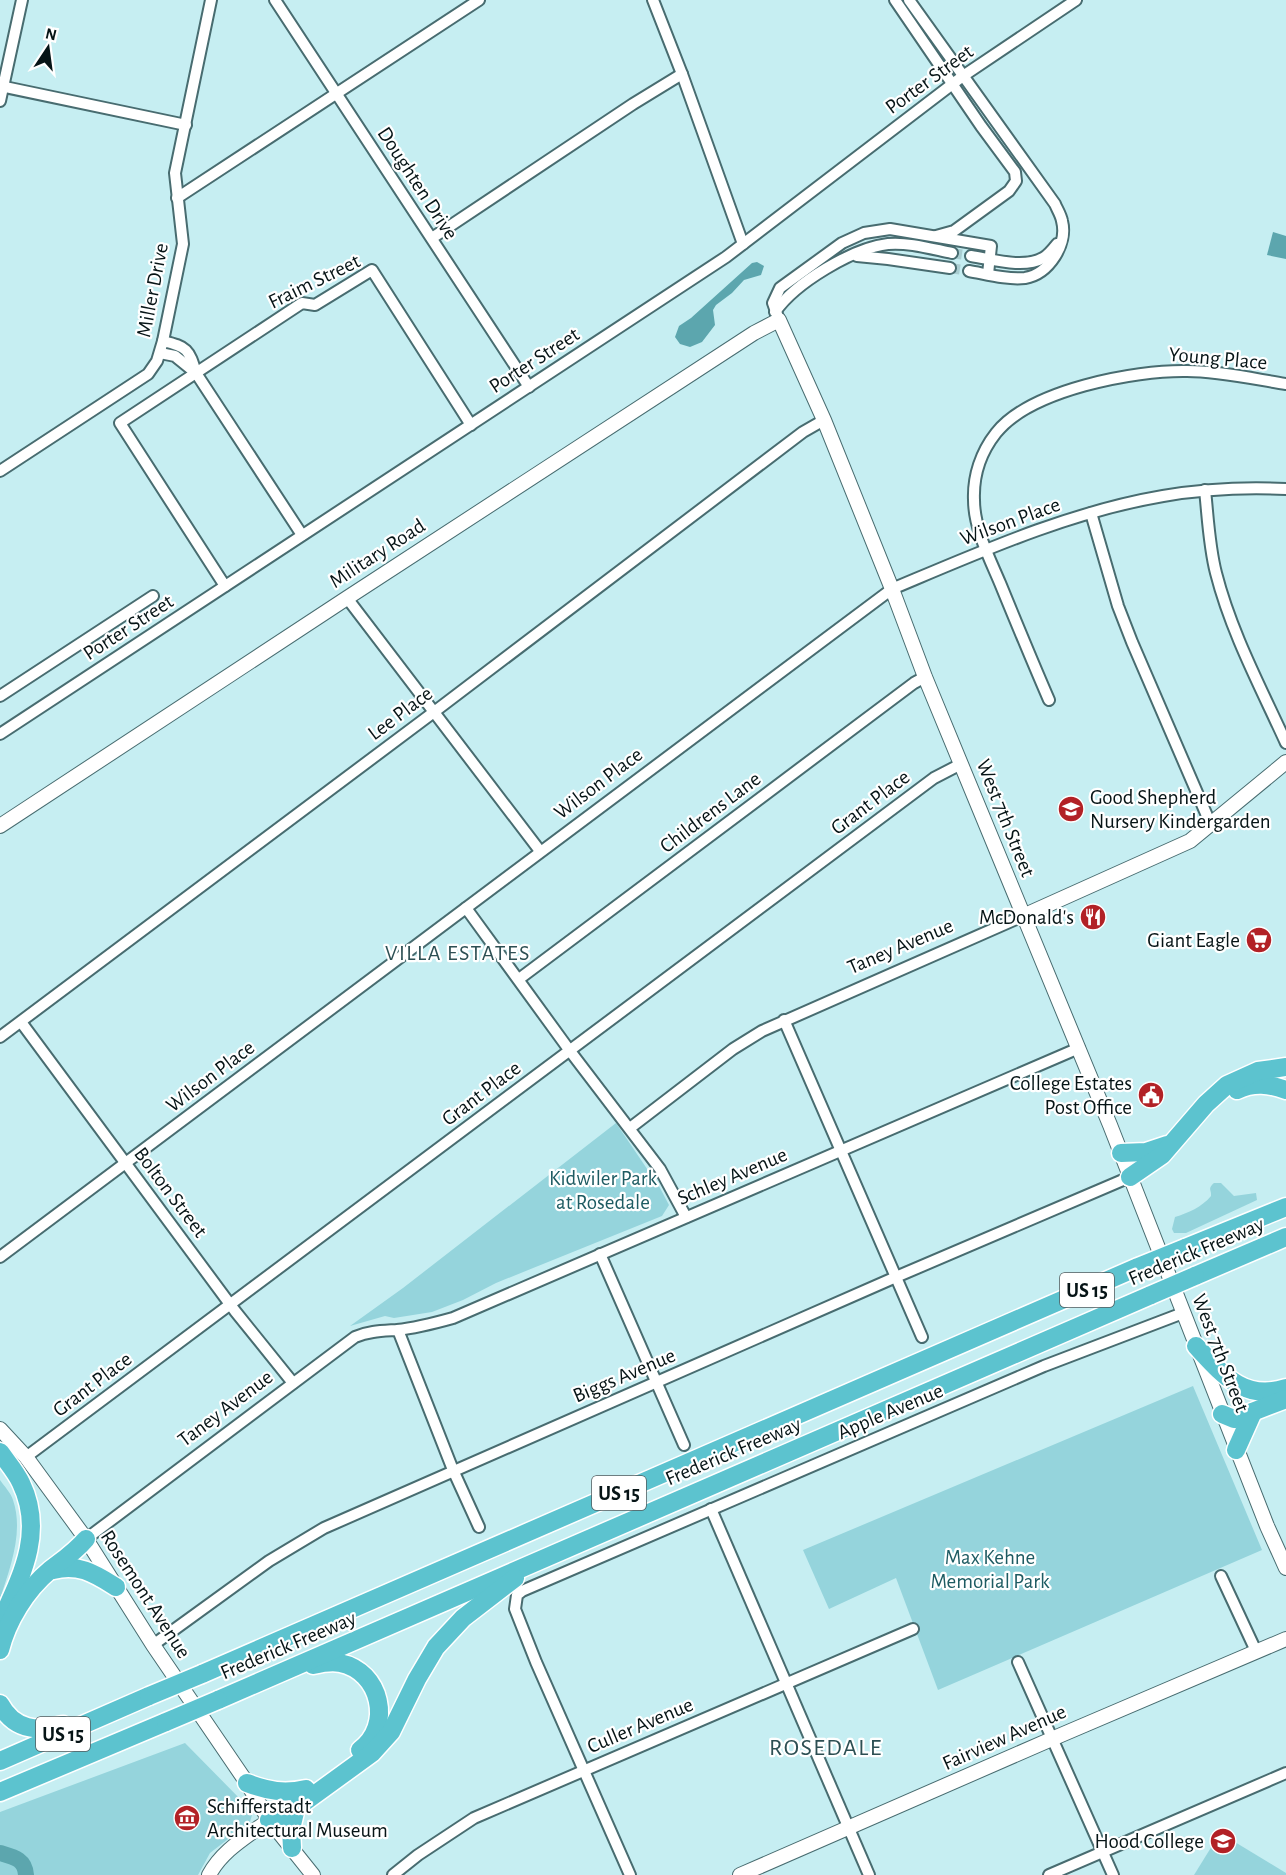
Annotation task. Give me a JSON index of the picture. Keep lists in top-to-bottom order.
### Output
{
  "streets": {
    "highway": ["Frederick Freeway", "US 15"],
    "street": [
      "Porter Street",
      "Doughten Drive",
      "Fraim Street",
      "Miller Drive",
      "Young Place",
      "Wilson Place",
      "Military Road",
      "Lee Place",
      "Grant Place",
      "Childrens Lane",
      "West 7th Street",
      "Taney Avenue",
      "Schley Avenue",
      "Bolton Street",
      "Biggs Avenue",
      "Apple Avenue",
      "Rosemont Avenue",
      "Culler Avenue",
      "Fairview Avenue"
    ]
  },
  "crossings": [
    ["Porter Street", "Doughten Drive"],
    ["Porter Street", "Fraim Street"],
    ["Young Place", "Wilson Place"],
    ["Wilson Place", "West 7th Street"],
    ["Wilson Place", "Bolton Street"],
    ["Military Road", "West 7th Street"],
    ["Lee Place", "West 7th Street"],
    ["Lee Place", "Bolton Street"],
    ["Grant Place", "West 7th Street"],
    ["Grant Place", "Bolton Street"],
    ["Grant Place", "Rosemont Avenue"],
    ["Childrens Lane", "West 7th Street"],
    ["West 7th Street", "Taney Avenue"],
    ["West 7th Street", "Schley Avenue"],
    ["West 7th Street", "Biggs Avenue"],
    ["West 7th Street", "Apple Avenue"],
    ["Taney Avenue", "Schley Avenue"],
    ["Taney Avenue", "Bolton Street"],
    ["Taney Avenue", "Rosemont Avenue"],
    ["Biggs Avenue", "Rosemont Avenue"],
    ["Apple Avenue", "Culler Avenue"]
  ],
  "districts": ["VILLA ESTATES", "ROSEDALE"],
  "parks": ["Kidwiler Park at Rosedale", "Max Kehne Memorial Park"],
  "places": {
    "school or university": ["Good Shepherd Nursery Kindergarden", "Hood College"],
    "restaurant": ["McDonald's"],
    "supermarket": ["Giant Eagle"],
    "public building": ["College Estates Post Office"],
    "museum": ["Schifferstadt Architectural Museum"]
  },
  "north": "top"
}
